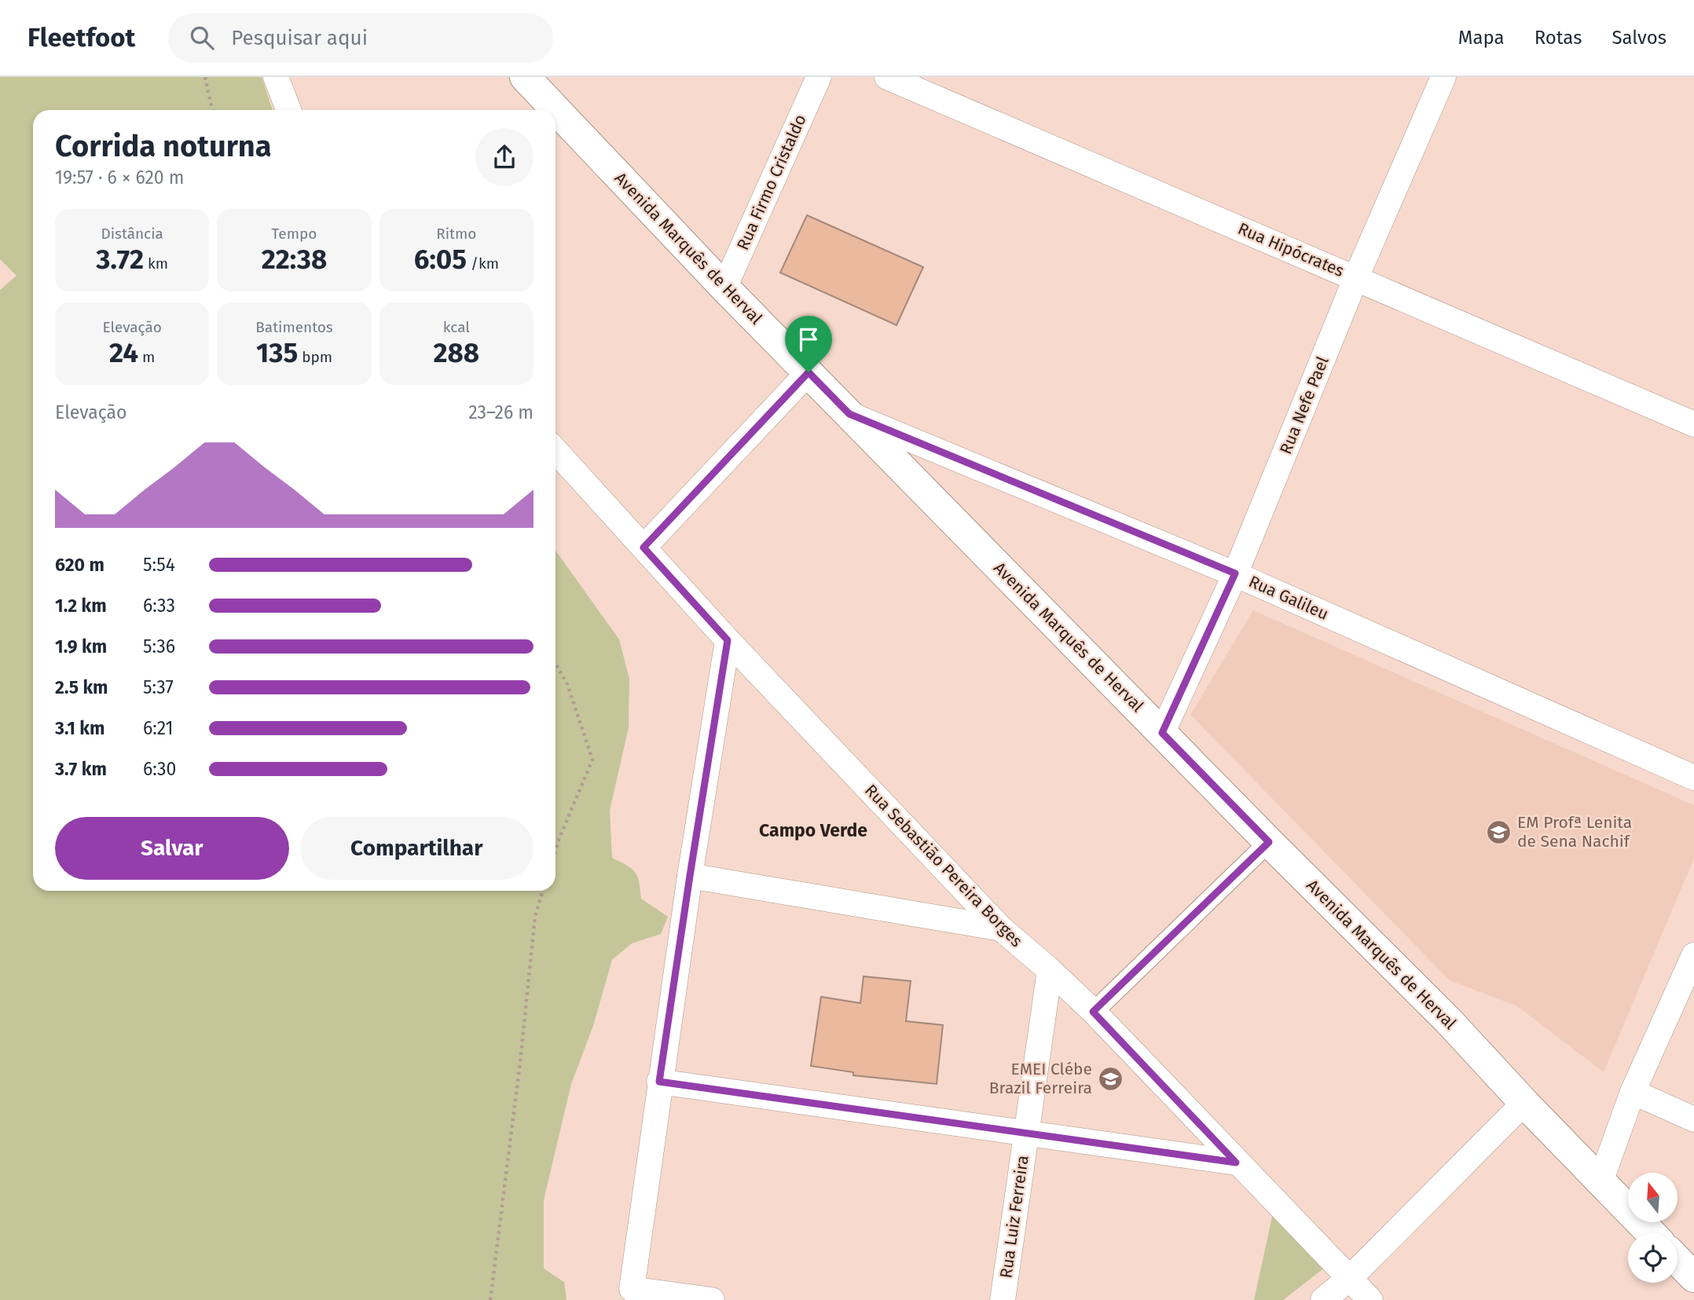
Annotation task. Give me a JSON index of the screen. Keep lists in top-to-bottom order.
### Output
{
  "streets": {
    "main road": ["Avenida Marquês de Herval"],
    "street": [
      "Rua Firmo Cristaldo",
      "Rua Hipócrates",
      "Rua Nefe Pael",
      "Rua Galileu",
      "Rua Sebastião Pereira Borges",
      "Rua Luiz Ferreira"
    ]
  },
  "crossings": [
    ["Rua Firmo Cristaldo", "Avenida Marquês de Herval"],
    ["Avenida Marquês de Herval", "Rua Nefe Pael"],
    ["Avenida Marquês de Herval", "Rua Galileu"],
    ["Rua Hipócrates", "Rua Nefe Pael"],
    ["Rua Nefe Pael", "Rua Galileu"],
    ["Rua Sebastião Pereira Borges", "Rua Luiz Ferreira"]
  ],
  "districts": ["Campo Verde"],
  "places": {
    "school or university": ["EM Profª Lenita de Sena Nachif", "EMEI Clébe Brazil Ferreira"]
  },
  "north": "top",
  "page": {
    "header": "Fleetfoot",
    "search": "Pesquisar aqui",
    "nav": ["Mapa", "Rotas", "Salvos"],
    "heading": ["Corrida noturna", "19:57 · 6 × 620 m"],
    "stats": [
      ["Distância", "3.72 km"],
      ["Tempo", "22:38"],
      ["Ritmo", "6:05 /km"],
      ["Elevação", "24 m"],
      ["Batimentos", "135 bpm"],
      ["kcal", "288"]
    ],
    "chart": ["Elevação", "23–26 m"],
    "list": [
      {
        "name": "620 m",
        "note": "5:54"
      },
      {
        "name": "1.2 km",
        "note": "6:33"
      },
      {
        "name": "1.9 km",
        "note": "5:36"
      },
      {
        "name": "2.5 km",
        "note": "5:37"
      },
      {
        "name": "3.1 km",
        "note": "6:21"
      },
      {
        "name": "3.7 km",
        "note": "6:30"
      }
    ],
    "buttons": ["Salvar", "Compartilhar"]
  }
}
